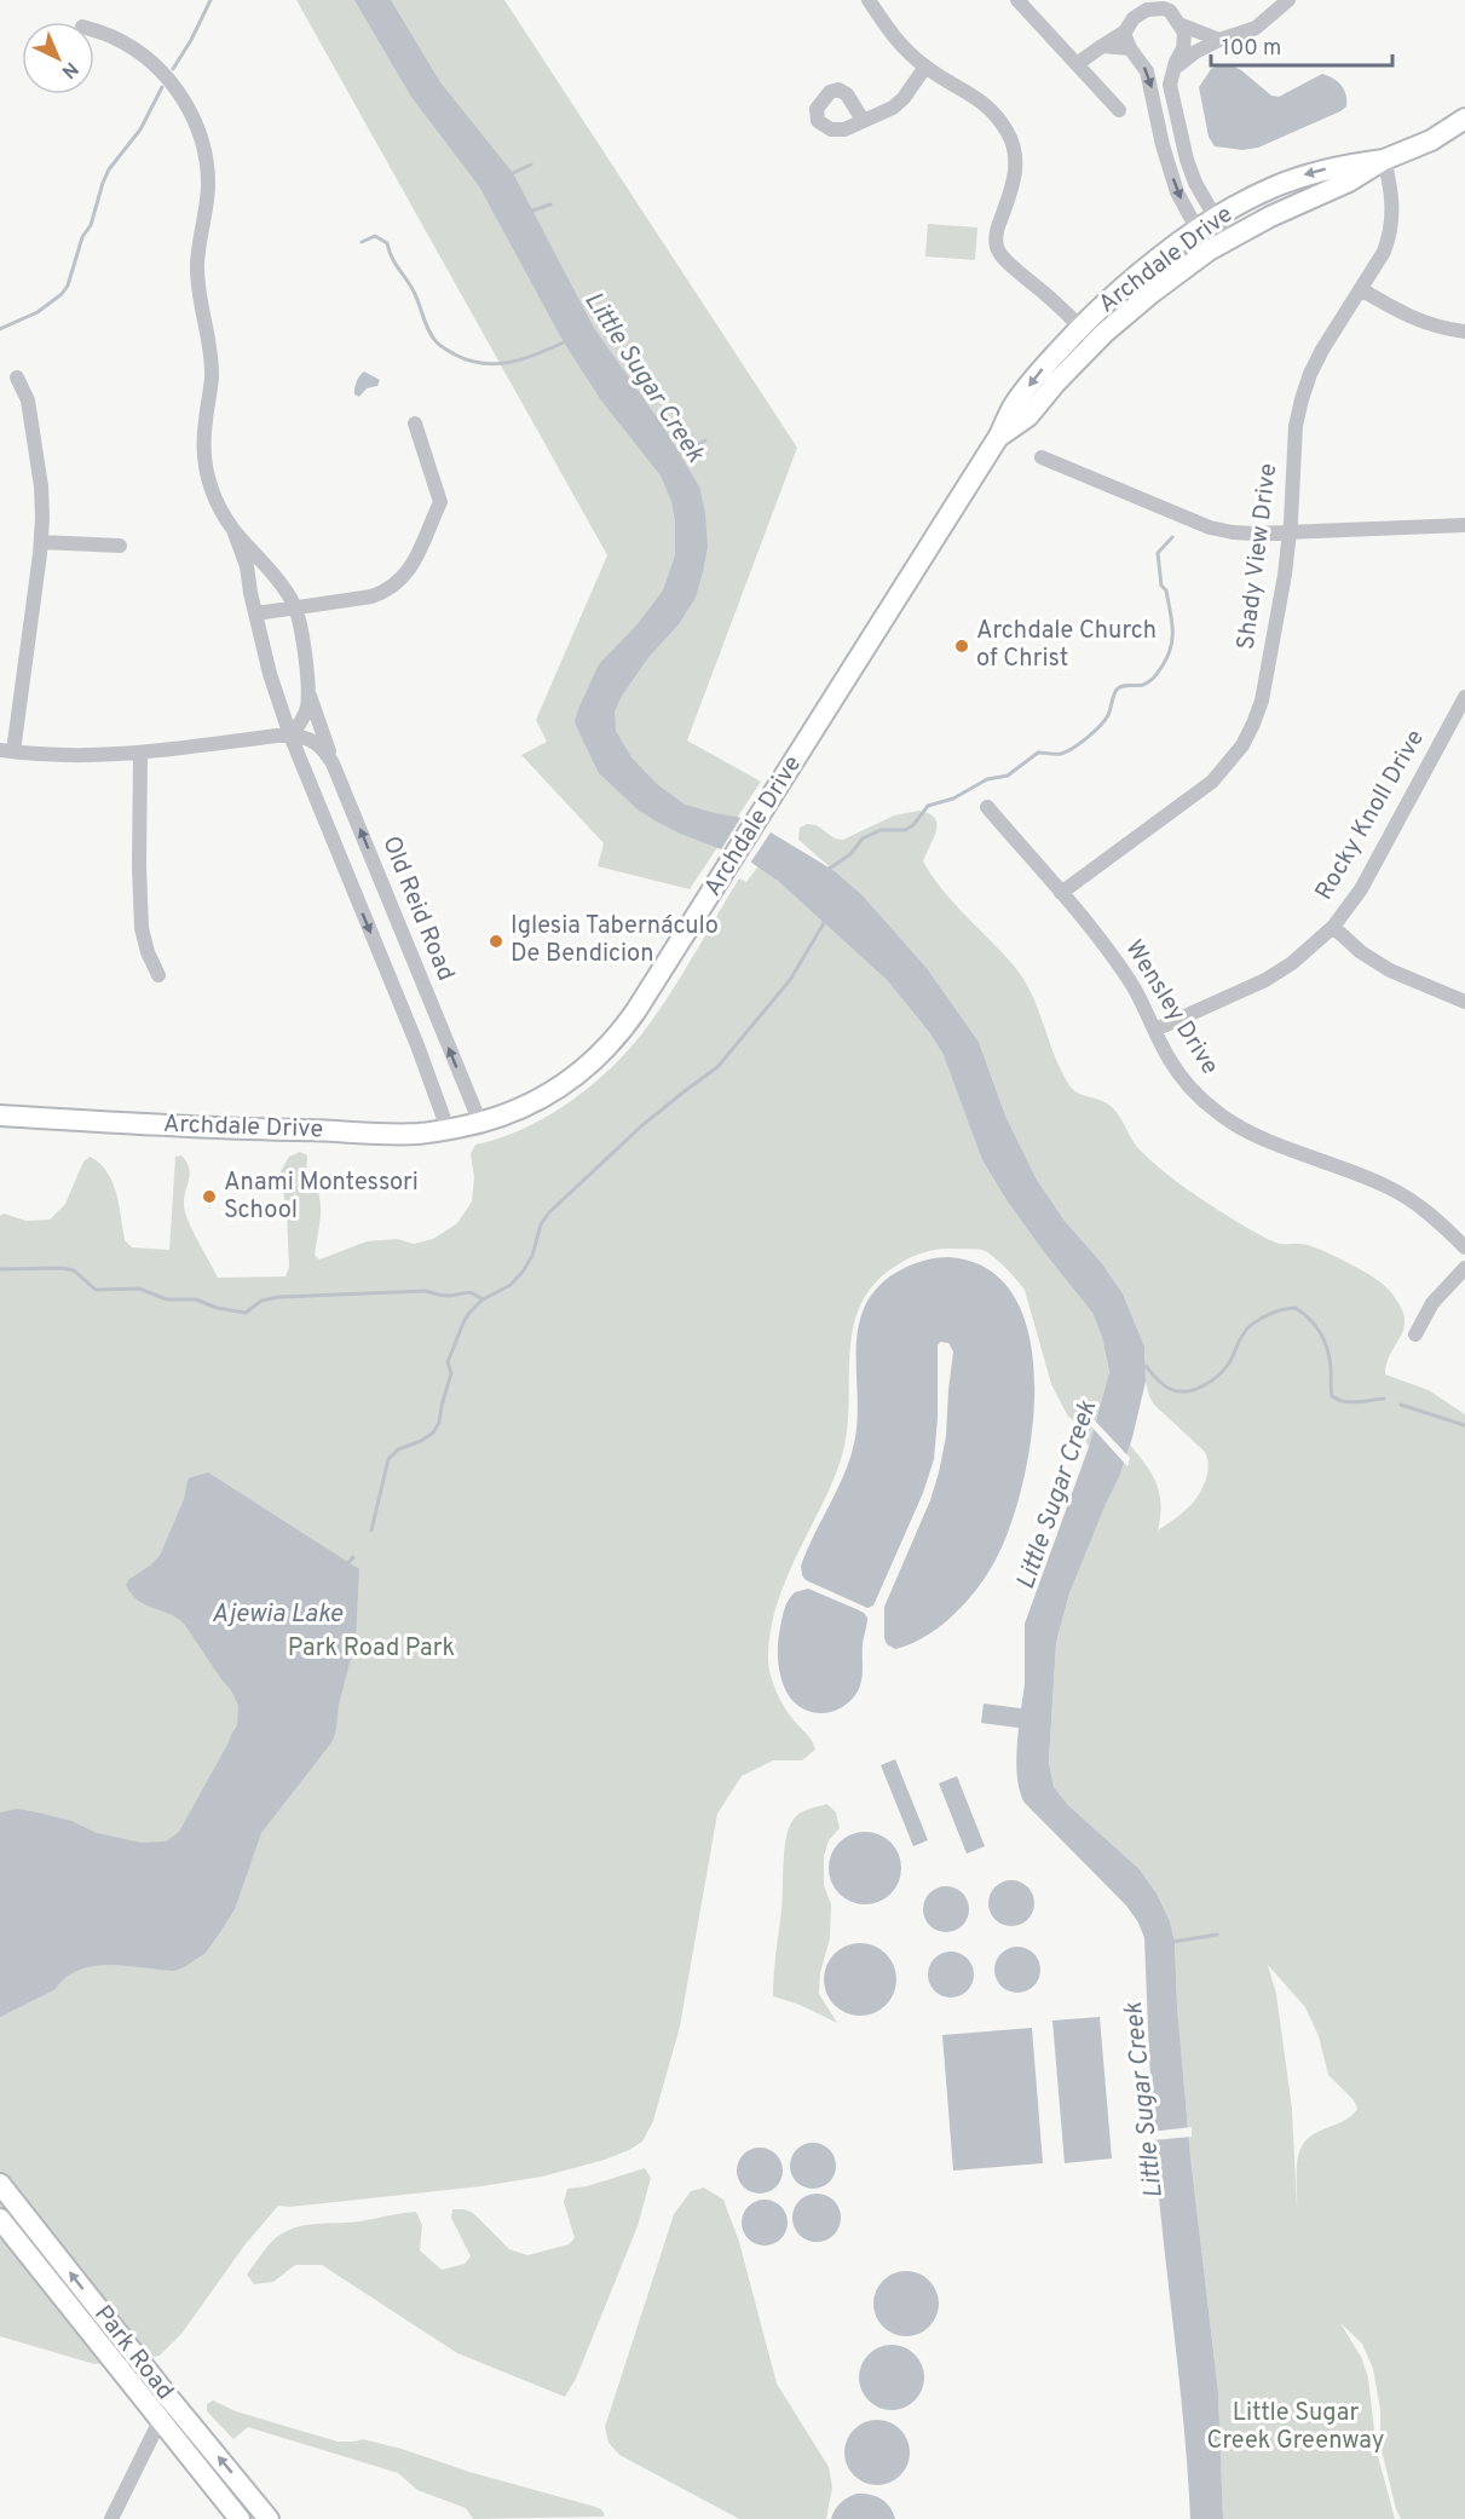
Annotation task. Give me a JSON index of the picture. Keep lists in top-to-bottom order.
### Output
{
  "streets": {
    "street": [
      "Archdale Drive",
      "Shady View Drive",
      "Rocky Knoll Drive",
      "Old Reid Road",
      "Wensley Drive",
      "Park Road"
    ]
  },
  "crossings": [
    ["Archdale Drive", "Shady View Drive"],
    ["Archdale Drive", "Old Reid Road"],
    ["Shady View Drive", "Wensley Drive"],
    ["Rocky Knoll Drive", "Wensley Drive"]
  ],
  "water": ["Little Sugar Creek", "Ajewia Lake"],
  "parks": ["Park Road Park", "Little Sugar Creek Greenway"],
  "places": ["Archdale Church of Christ", "Iglesia Tabernáculo De Bendicion", "Anami Montessori School"],
  "scale_bar": "100 m",
  "north": "bottom right"
}
